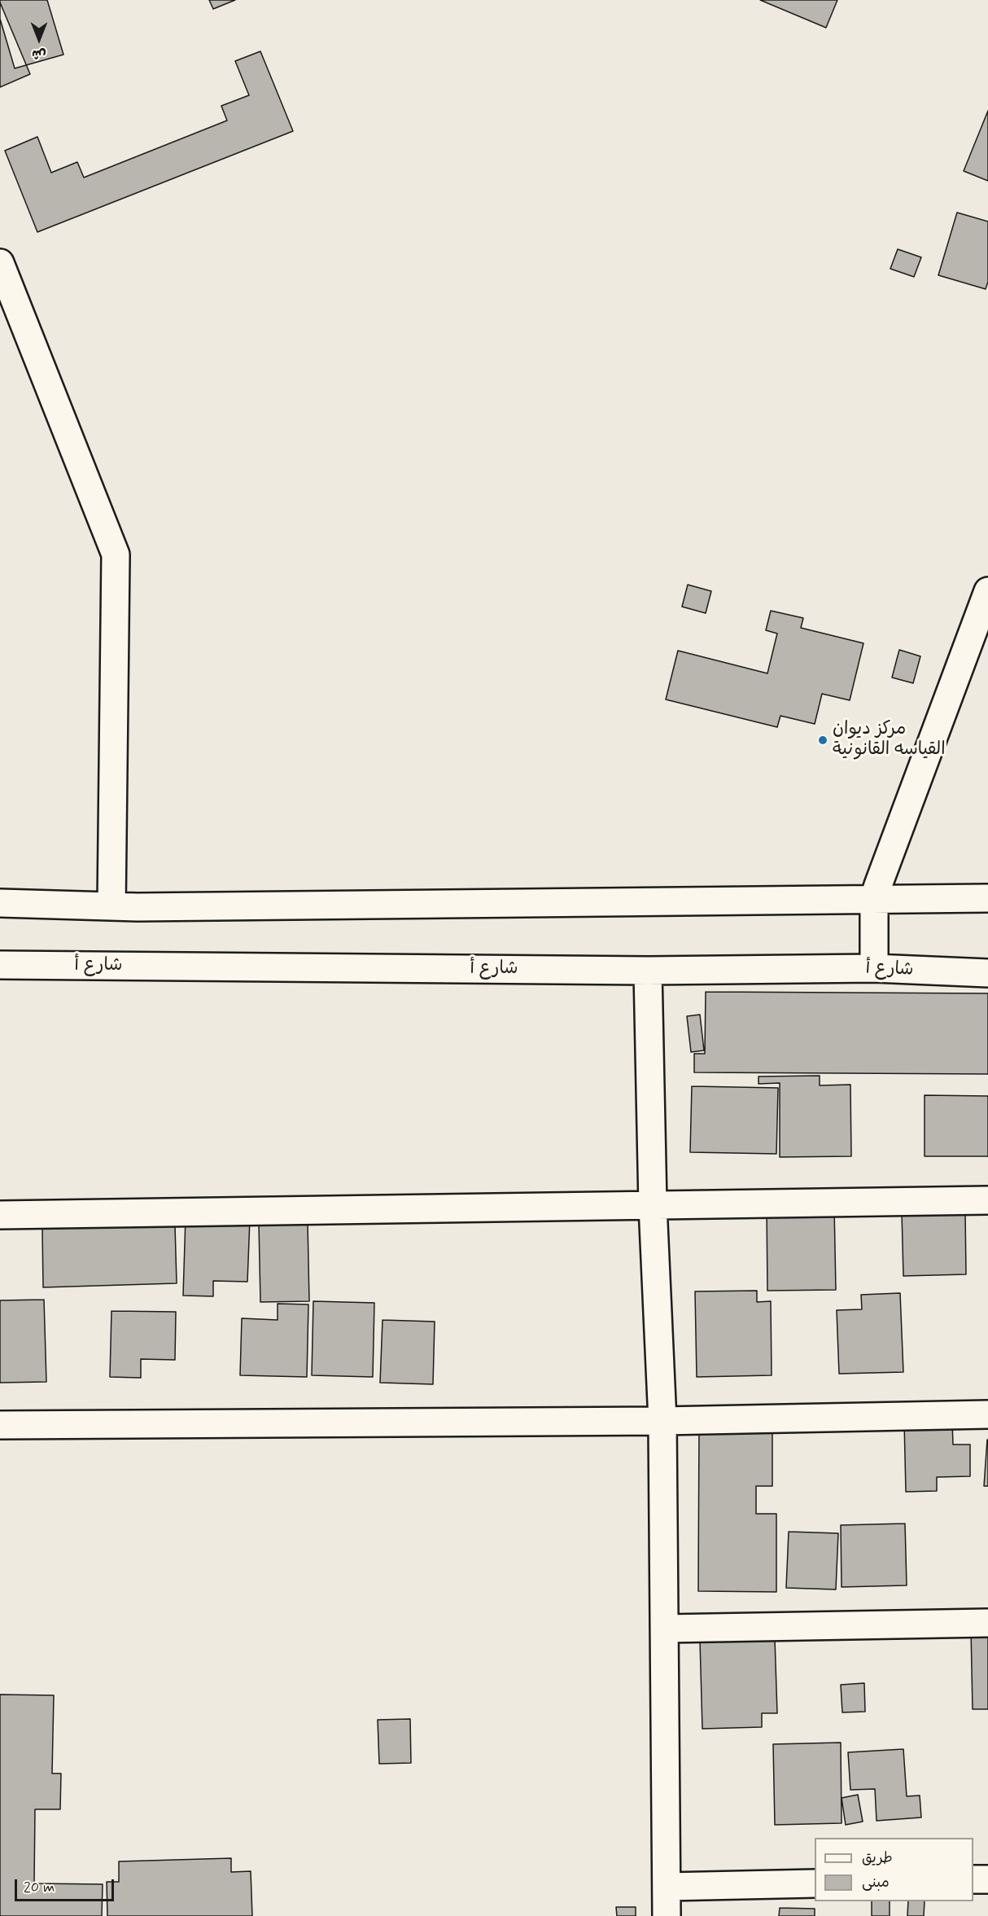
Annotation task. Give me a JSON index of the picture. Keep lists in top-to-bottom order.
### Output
{
  "streets": {
    "street": ["شارع أ"]
  },
  "places": ["مركز ديوان القياسه القانونية"],
  "legend": ["طريق", "مبنى"],
  "scale_bar": "20 m",
  "north": "bottom"
}
